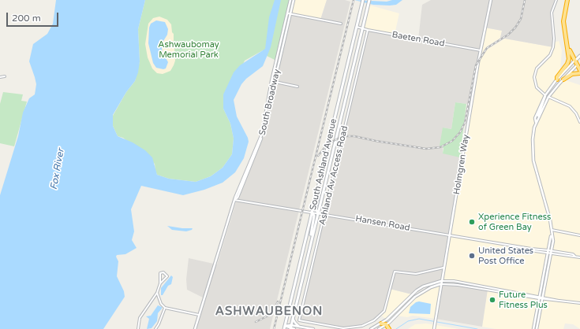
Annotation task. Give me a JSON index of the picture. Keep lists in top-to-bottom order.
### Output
{
  "streets": {
    "main road": ["South Ashland Avenue"],
    "street": [
      "Baeten Road",
      "South Broadway",
      "Holmgren Way",
      "Ashland Av Access Road",
      "Hansen Road"
    ]
  },
  "crossings": [
    ["Baeten Road", "South Ashland Avenue"],
    ["Baeten Road", "Holmgren Way"],
    ["Baeten Road", "Ashland Av Access Road"],
    ["South Broadway", "Hansen Road"],
    ["South Ashland Avenue", "Hansen Road"],
    ["Holmgren Way", "Ashland Av Access Road"],
    ["Holmgren Way", "Hansen Road"],
    ["Ashland Av Access Road", "Hansen Road"]
  ],
  "districts": ["ASHWAUBENON"],
  "water": ["Fox River"],
  "parks": ["Ashwaubomay Memorial Park"],
  "places": ["Xperience Fitness of Green Bay", "United States Post Office", "Future Fitness Plus"],
  "scale_bar": "200 m"
}
